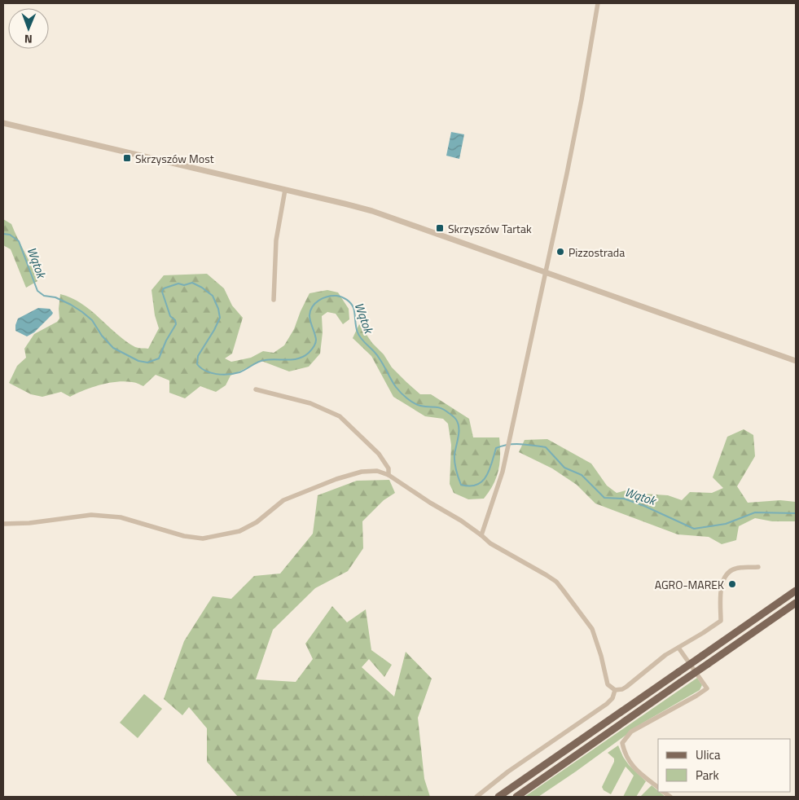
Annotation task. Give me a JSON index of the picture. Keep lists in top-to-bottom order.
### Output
{
  "water": ["Wątok"],
  "places": {
    "transit": ["Skrzyszów Most", "Skrzyszów Tartak"],
    "other": ["Pizzostrada", "AGRO-MAREK"]
  },
  "legend": ["Ulica", "Park"],
  "north": "bottom"
}
